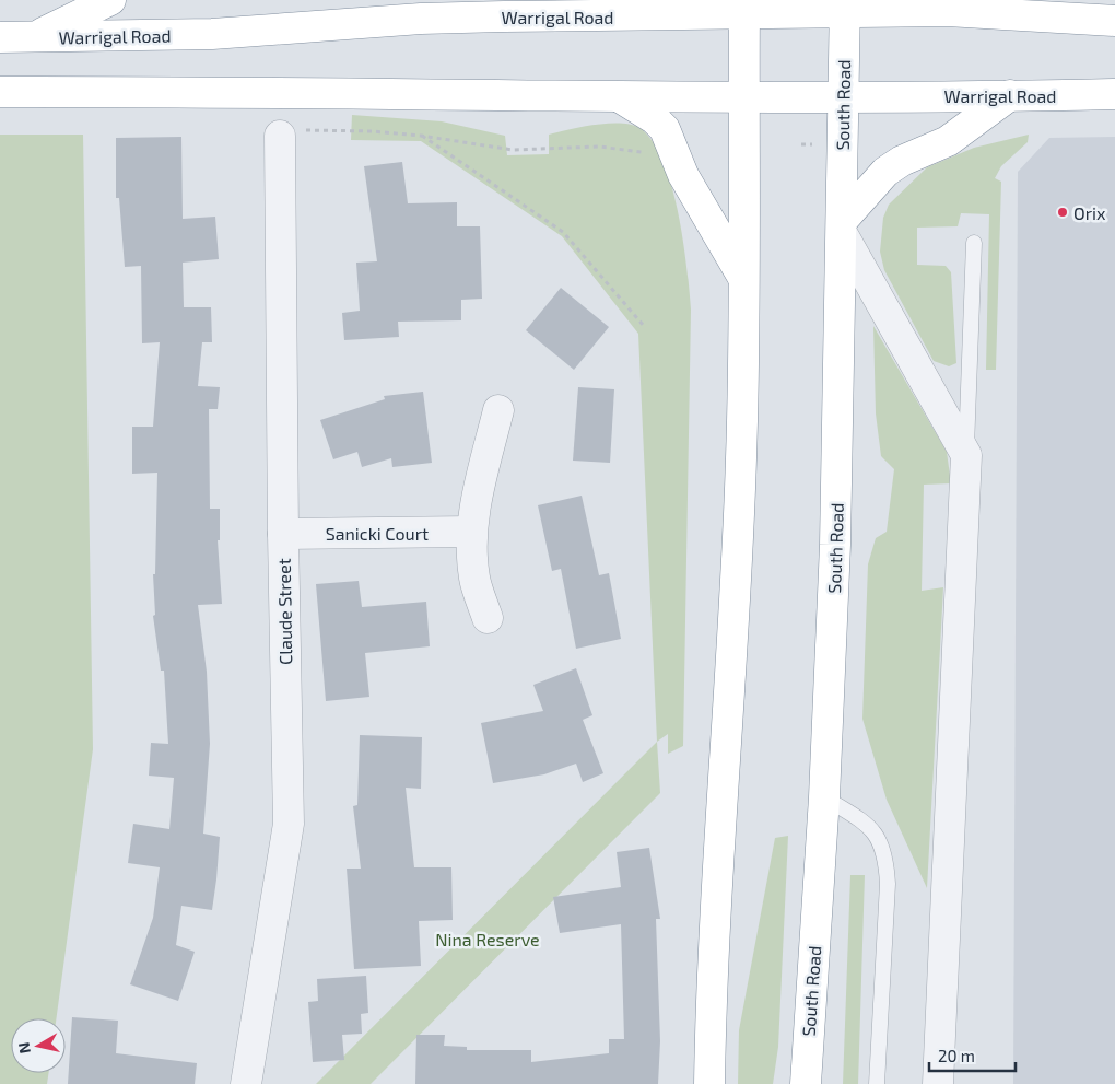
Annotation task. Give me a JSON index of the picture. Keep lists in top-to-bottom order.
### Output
{
  "streets": {
    "highway": ["Warrigal Road", "South Road"],
    "street": ["Sanicki Court", "Claude Street"]
  },
  "crossings": [
    ["Warrigal Road", "South Road"],
    ["Sanicki Court", "Claude Street"]
  ],
  "parks": ["Nina Reserve"],
  "places": ["Orix"],
  "scale_bar": "20 m",
  "north": "left"
}
